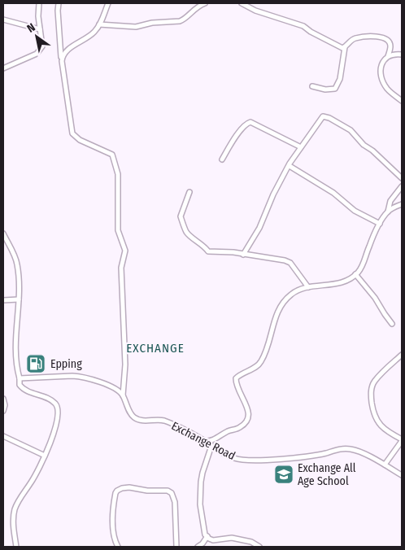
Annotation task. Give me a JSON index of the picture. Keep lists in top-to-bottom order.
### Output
{
  "streets": {
    "street": ["Exchange Road"]
  },
  "districts": ["EXCHANGE"],
  "places": {
    "fuel station": ["Epping"],
    "school or university": ["Exchange All Age School"]
  },
  "north": "top left"
}
